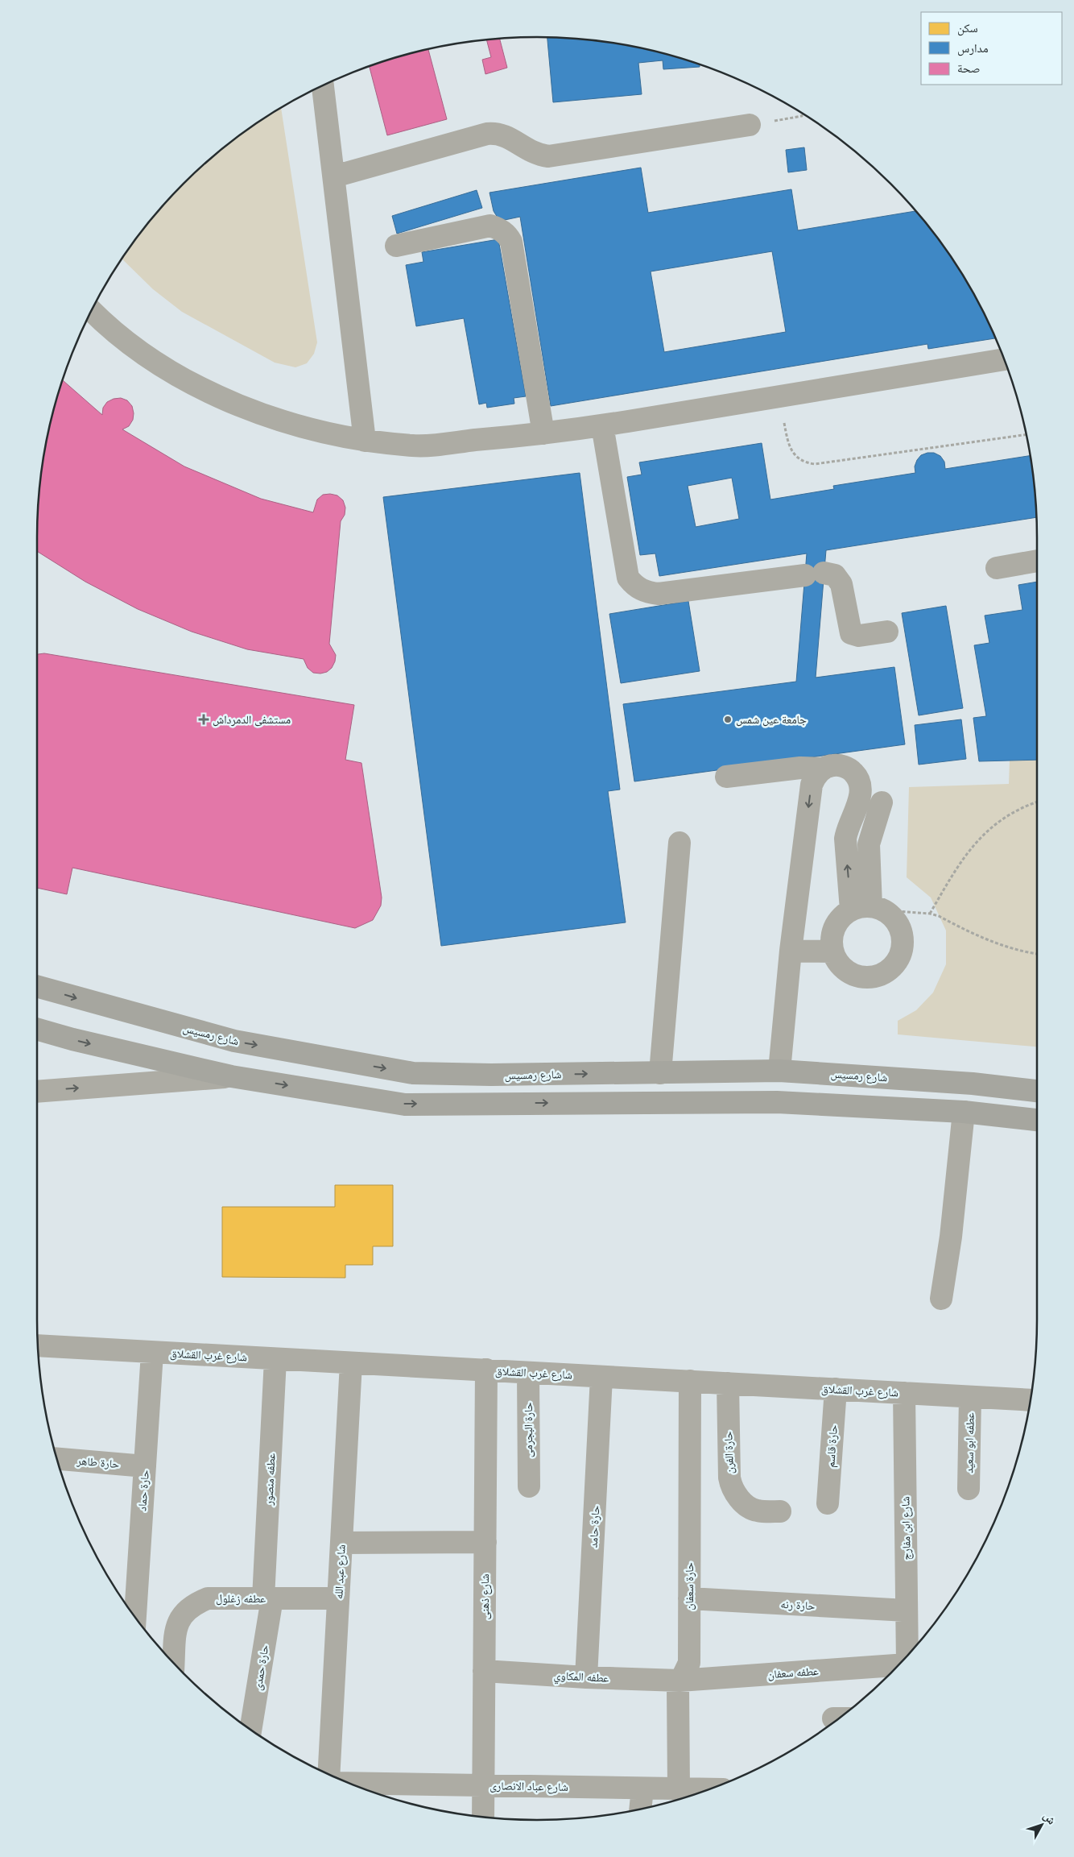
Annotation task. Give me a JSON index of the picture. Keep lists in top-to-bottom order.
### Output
{
  "streets": {
    "main road": ["شارع رمسيس"],
    "street": [
      "شارع غرب القشلاق",
      "حارة البجرمى",
      "عطفه ابو سعيد",
      "حارة قاسم",
      "حارة الفرن",
      "حارة طاهر",
      "عطفه منصور",
      "حارة حماد",
      "حارة حامد",
      "شارع ابن مفارج",
      "شارع عبد الله",
      "حارة سعفان",
      "شارع ذهنى",
      "عطفه زغلول",
      "حارة رنه",
      "حارة حمدى",
      "عطفه سعفان",
      "عطفه المكاوي",
      "شارع عباد الانصارى"
    ]
  },
  "crossings": [
    ["شارع غرب القشلاق", "حارة البجرمى"],
    ["شارع غرب القشلاق", "عطفه ابو سعيد"],
    ["شارع غرب القشلاق", "حارة قاسم"],
    ["شارع غرب القشلاق", "حارة الفرن"],
    ["شارع غرب القشلاق", "عطفه منصور"],
    ["شارع غرب القشلاق", "حارة حماد"],
    ["شارع غرب القشلاق", "حارة حامد"],
    ["شارع غرب القشلاق", "شارع ابن مفارج"],
    ["شارع غرب القشلاق", "شارع عبد الله"],
    ["شارع غرب القشلاق", "حارة سعفان"],
    ["شارع غرب القشلاق", "شارع ذهنى"],
    ["حارة طاهر", "حارة حماد"],
    ["عطفه منصور", "عطفه زغلول"],
    ["عطفه منصور", "حارة حمدى"],
    ["حارة حامد", "عطفه المكاوي"],
    ["شارع ابن مفارج", "حارة رنه"],
    ["شارع عبد الله", "عطفه زغلول"],
    ["حارة سعفان", "حارة رنه"],
    ["حارة سعفان", "عطفه سعفان"],
    ["حارة سعفان", "عطفه المكاوي"],
    ["حارة سعفان", "شارع عباد الانصارى"],
    ["شارع ذهنى", "عطفه المكاوي"],
    ["شارع ذهنى", "شارع عباد الانصارى"],
    ["عطفه زغلول", "حارة حمدى"],
    ["عطفه سعفان", "عطفه المكاوي"]
  ],
  "places": {
    "health": ["مستشفى الدمرداش"],
    "other": ["جامعة عين شمس"]
  },
  "legend": ["سكن", "مدارس", "صحة"],
  "north": "top right"
}
